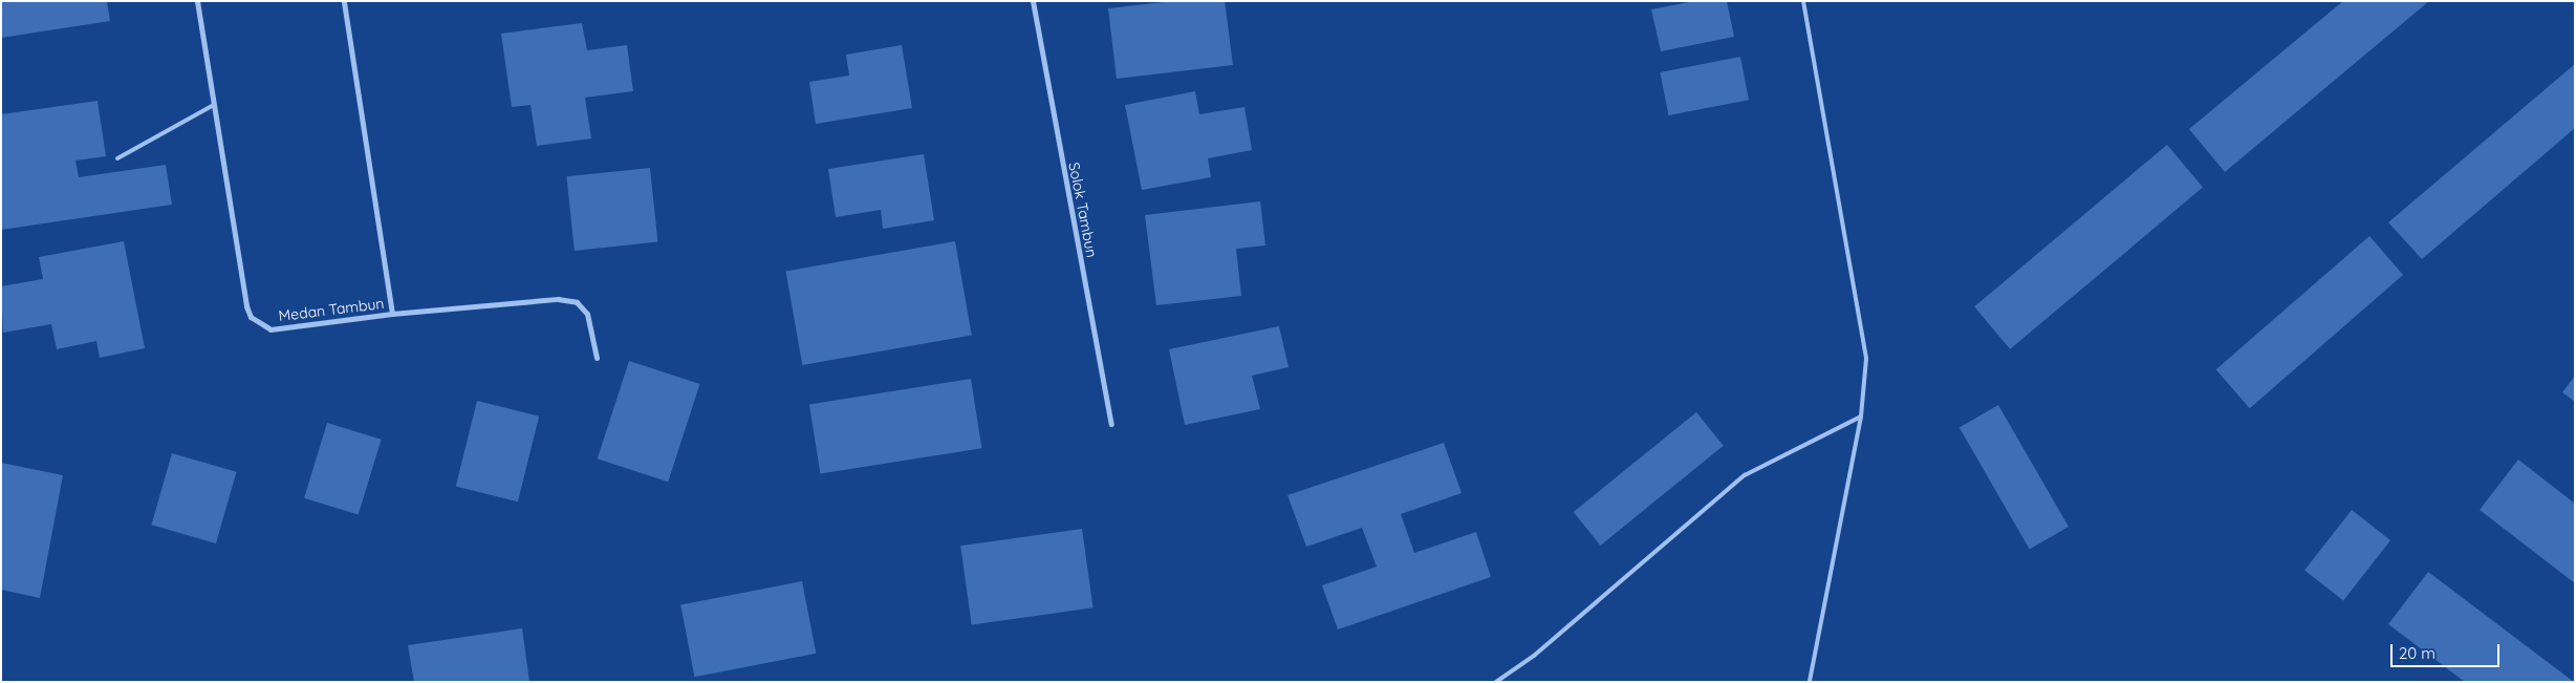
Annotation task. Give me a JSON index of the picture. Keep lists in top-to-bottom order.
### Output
{
  "streets": {
    "street": ["Solok Tambun", "Medan Tambun"]
  },
  "scale_bar": "20 m"
}
